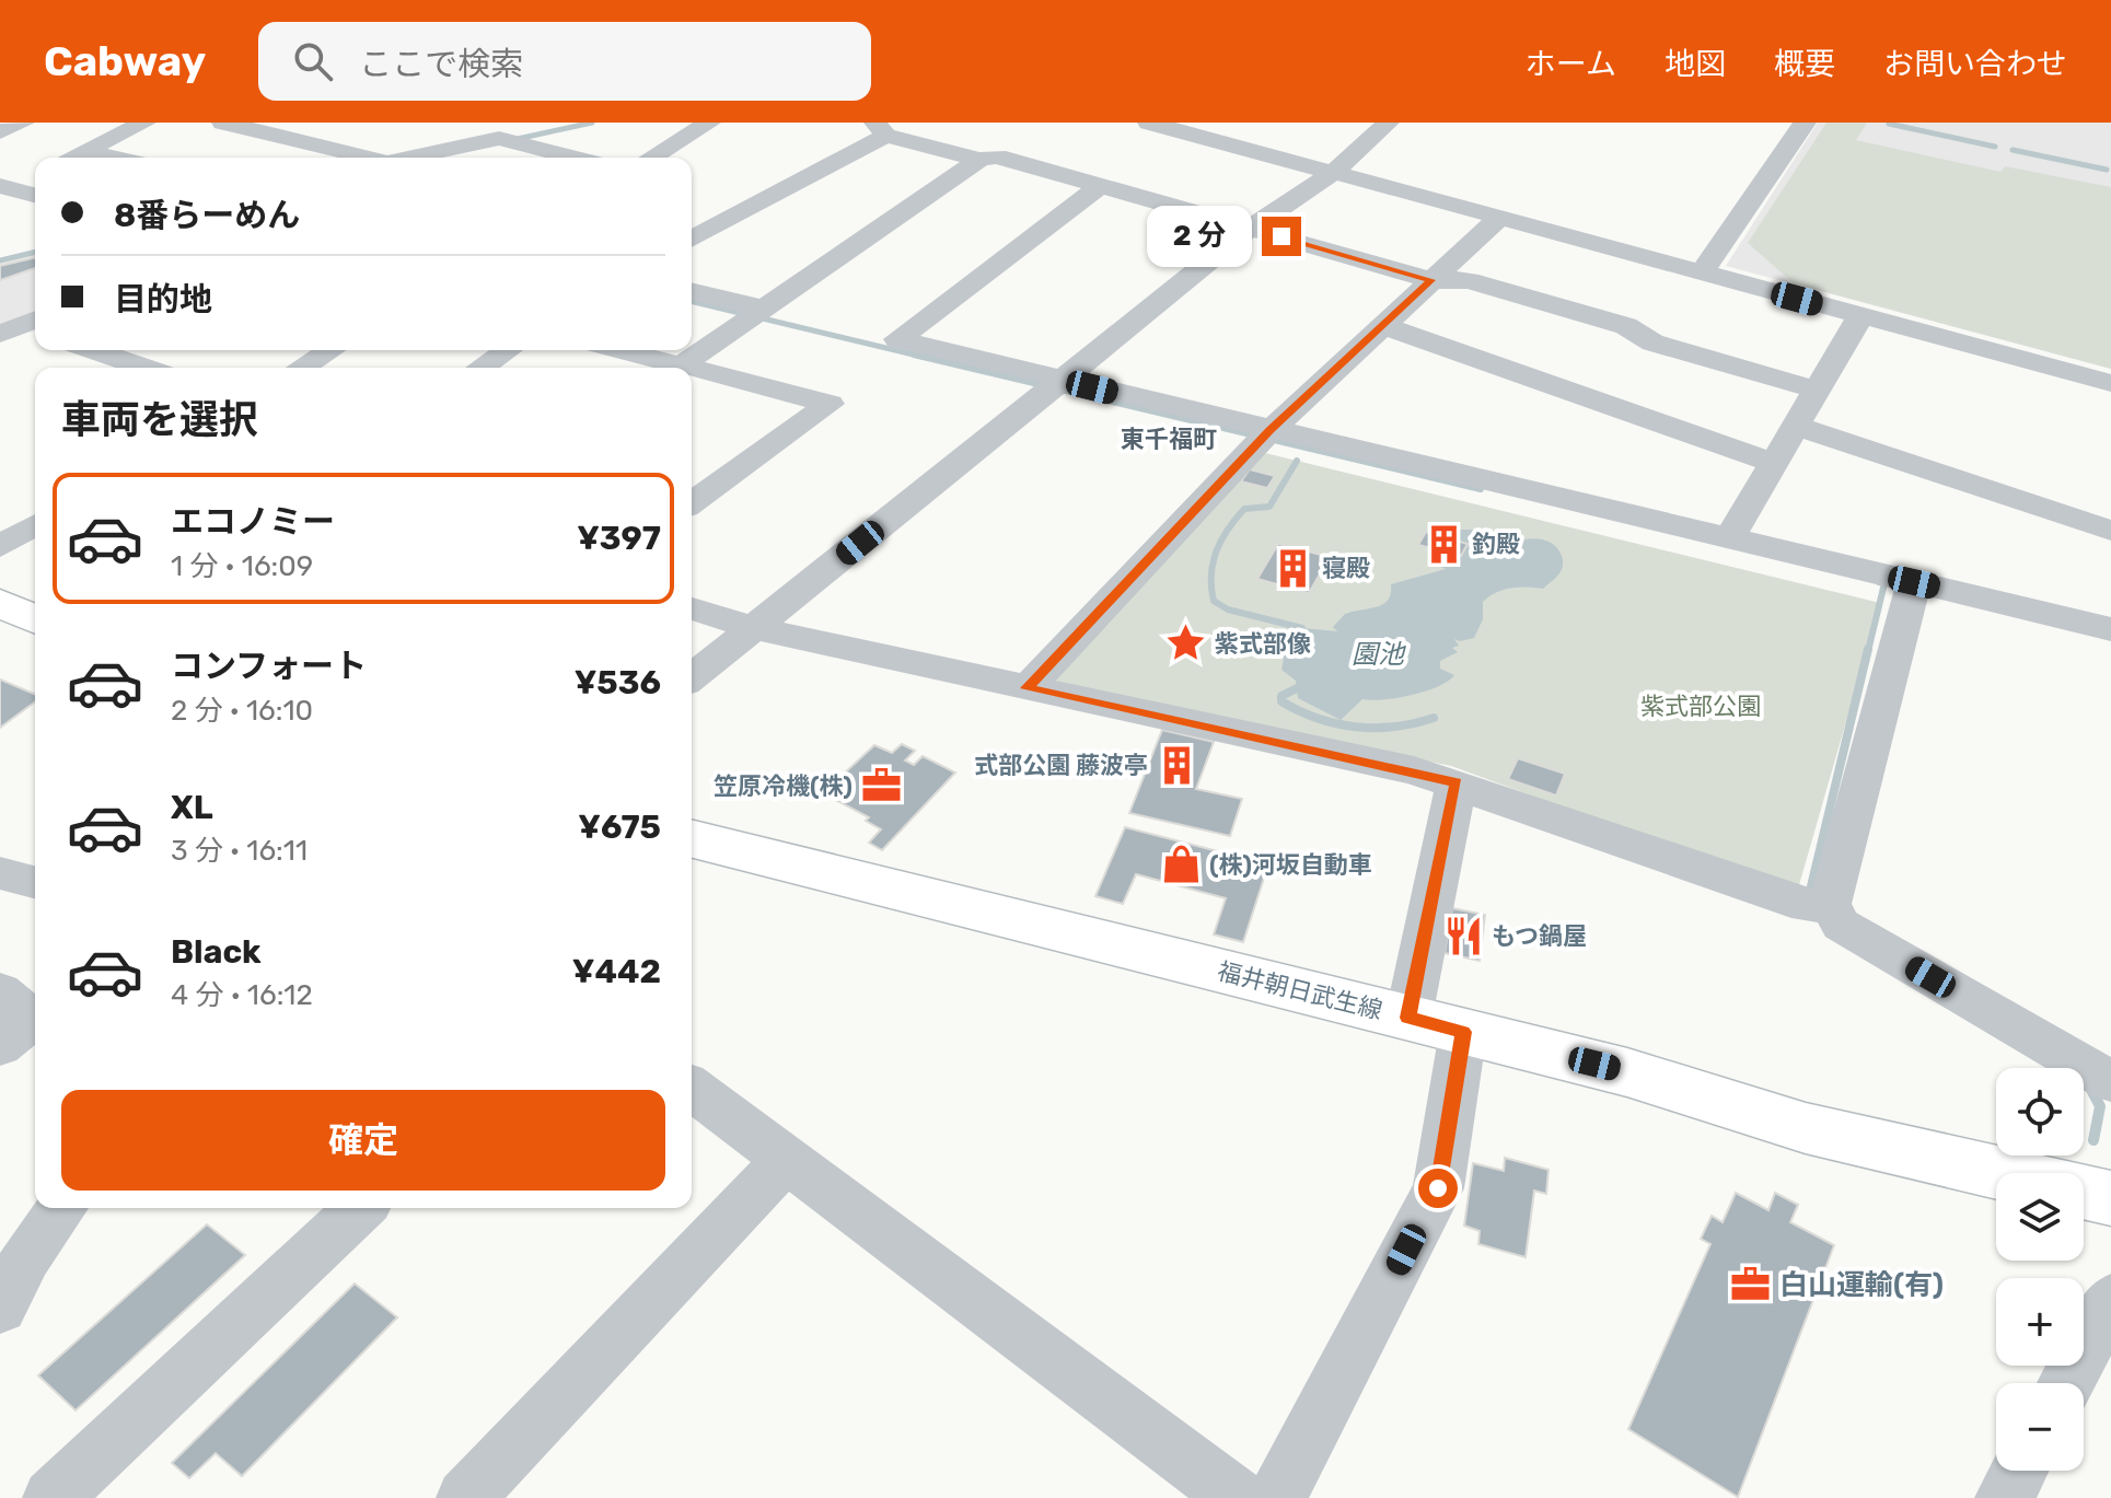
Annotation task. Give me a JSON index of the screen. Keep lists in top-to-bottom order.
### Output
{
  "streets": {
    "main road": ["福井朝日武生線"]
  },
  "districts": ["東千福町"],
  "water": ["園池"],
  "parks": ["紫式部公園"],
  "places": {
    "building": ["釣殿", "寝殿", "式部公園 藤波亭"],
    "place": ["紫式部像"],
    "office": ["笠原冷機(株)", "白山運輸(有)"],
    "shop": ["(株)河坂自動車"],
    "restaurant": ["もつ鍋屋"]
  },
  "page": {
    "header": "Cabway",
    "search": "ここで検索",
    "nav": [
      "ホーム",
      "地図",
      "概要",
      "お問い合わせ"
    ],
    "banner": ["8番らーめん", "目的地"],
    "bubble": "2 分",
    "heading": "車両を選択",
    "list": [
      {
        "name": "エコノミー",
        "note": "1 分 · 16:09",
        "value": "¥397"
      },
      {
        "name": "コンフォート",
        "note": "2 分 · 16:10",
        "value": "¥536"
      },
      {
        "name": "XL",
        "note": "3 分 · 16:11",
        "value": "¥675"
      },
      {
        "name": "Black",
        "note": "4 分 · 16:12",
        "value": "¥442"
      }
    ],
    "map_buttons": ["+", "−"],
    "buttons": "確定"
  }
}
